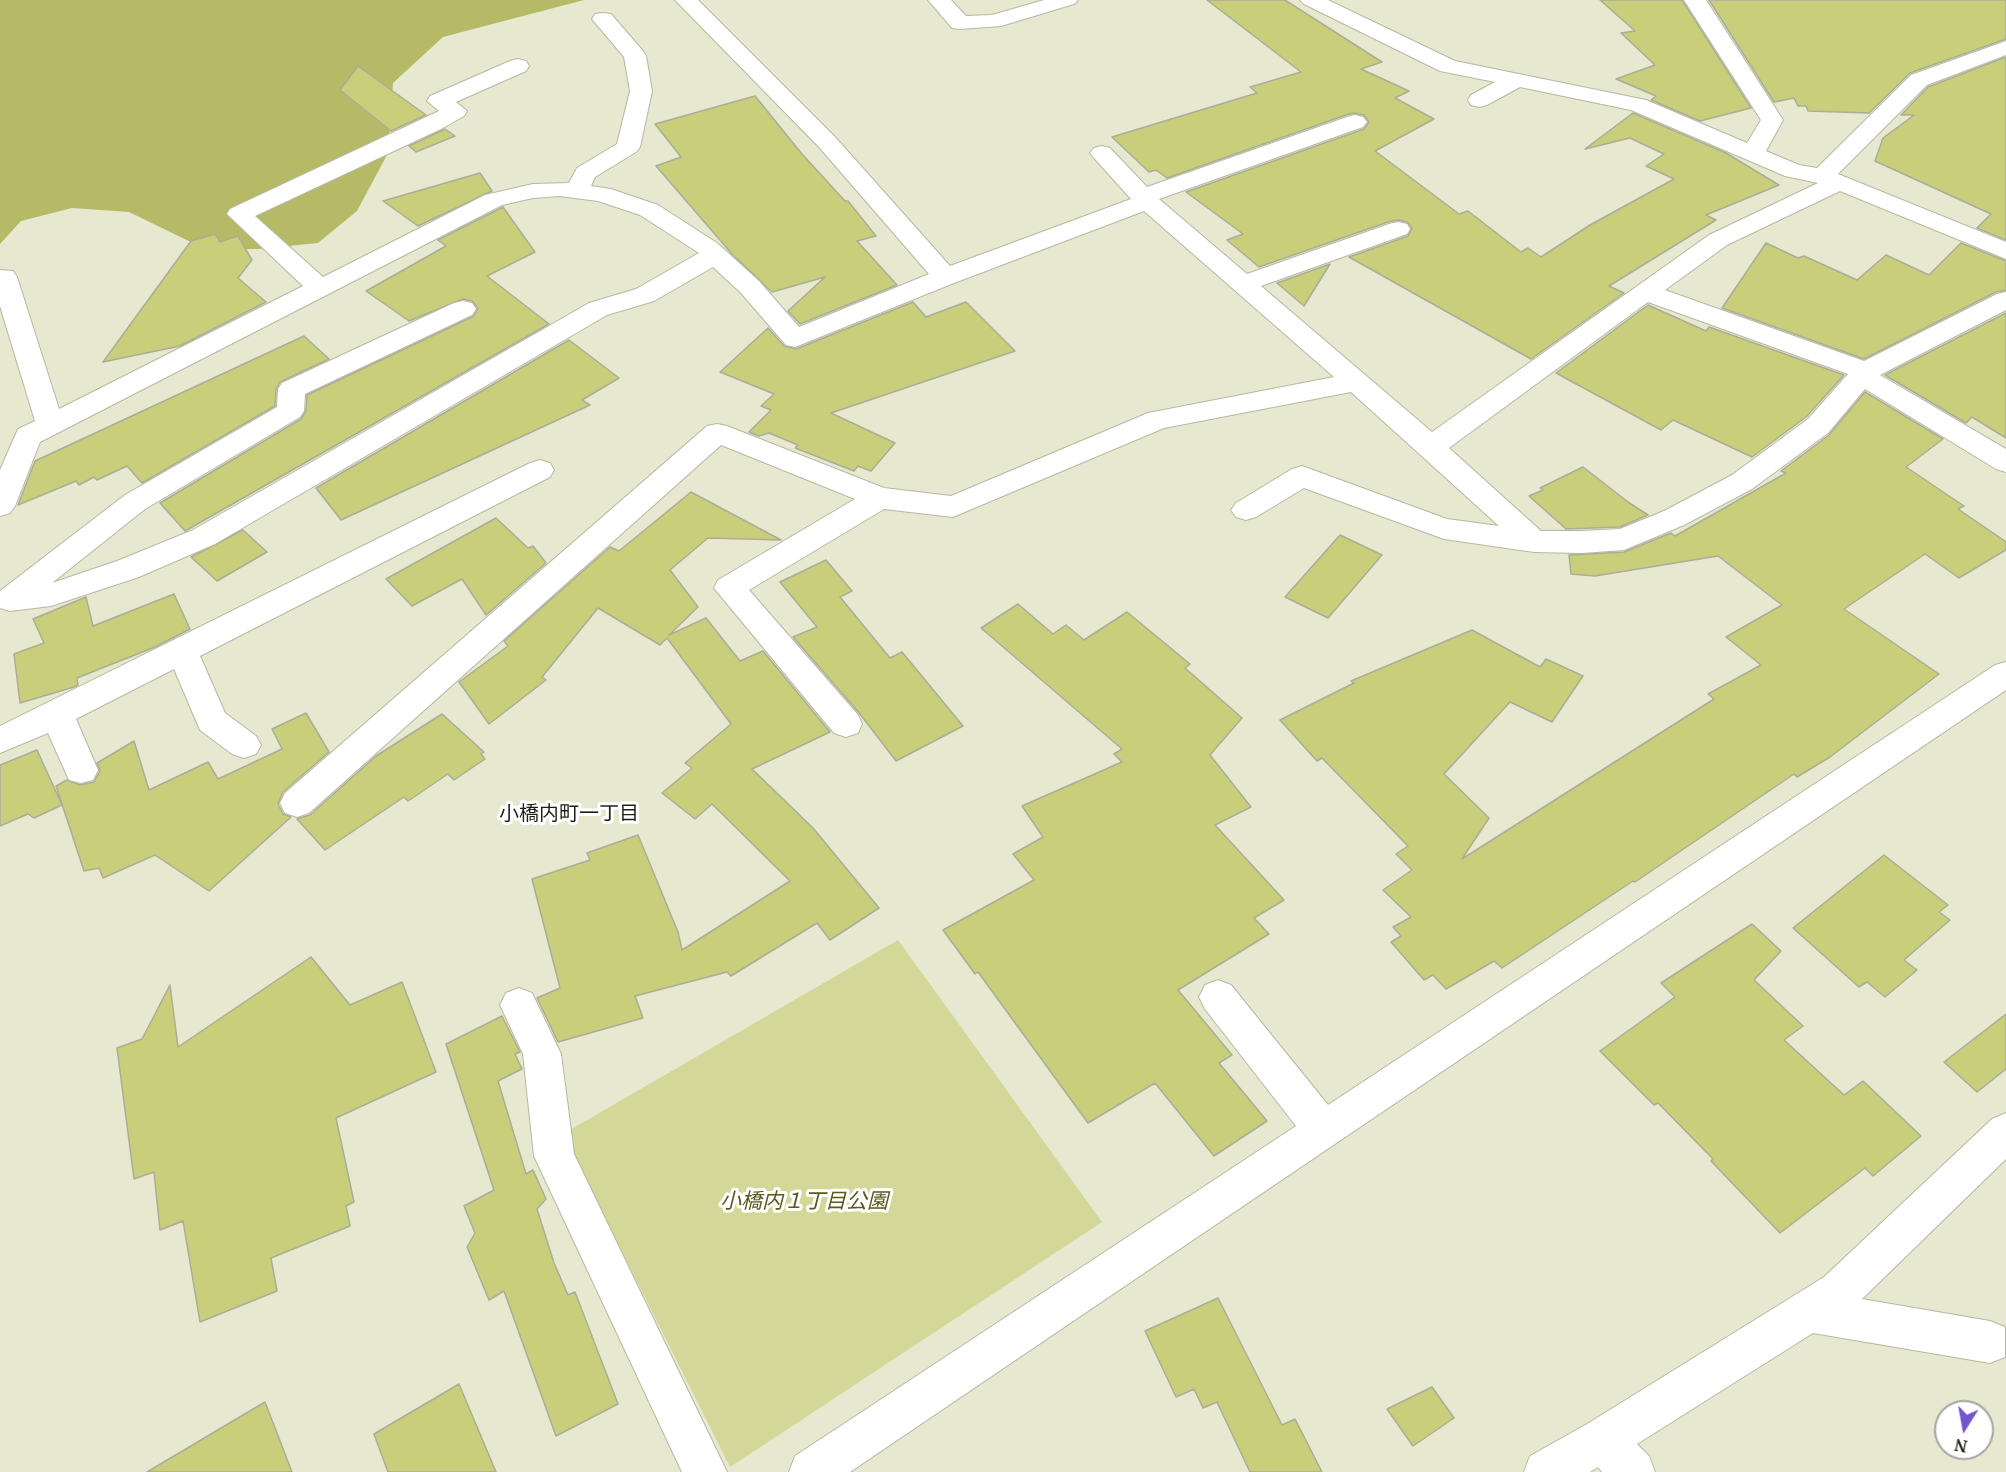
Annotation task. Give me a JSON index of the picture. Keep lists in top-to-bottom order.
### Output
{
  "districts": ["小橋内町一丁目"],
  "parks": ["小橋内１丁目公園"],
  "north": "bottom"
}
